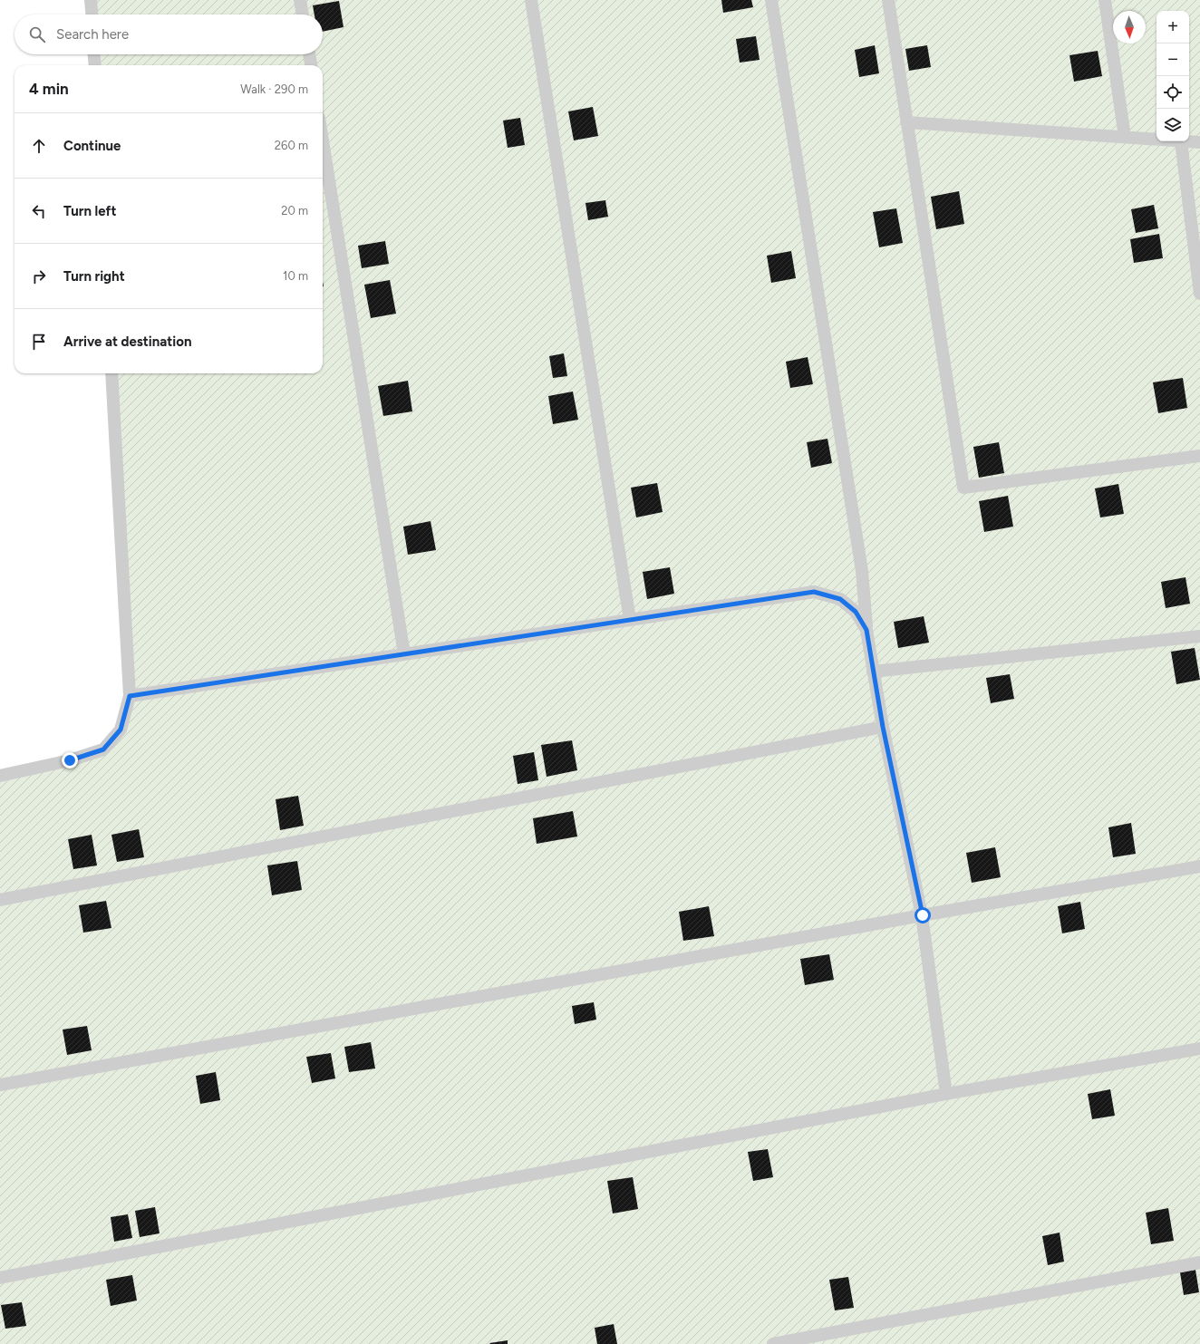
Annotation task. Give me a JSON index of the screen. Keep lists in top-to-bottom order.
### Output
{
  "north": "bottom",
  "page": {
    "map_buttons": ["+", "−"],
    "search": "Search here",
    "heading": ["4 min", "Walk · 290 m"],
    "list": [
      ["Continue", "260 m"],
      ["Turn left", "20 m"],
      ["Turn right", "10 m"],
      "Arrive at destination"
    ]
  }
}
